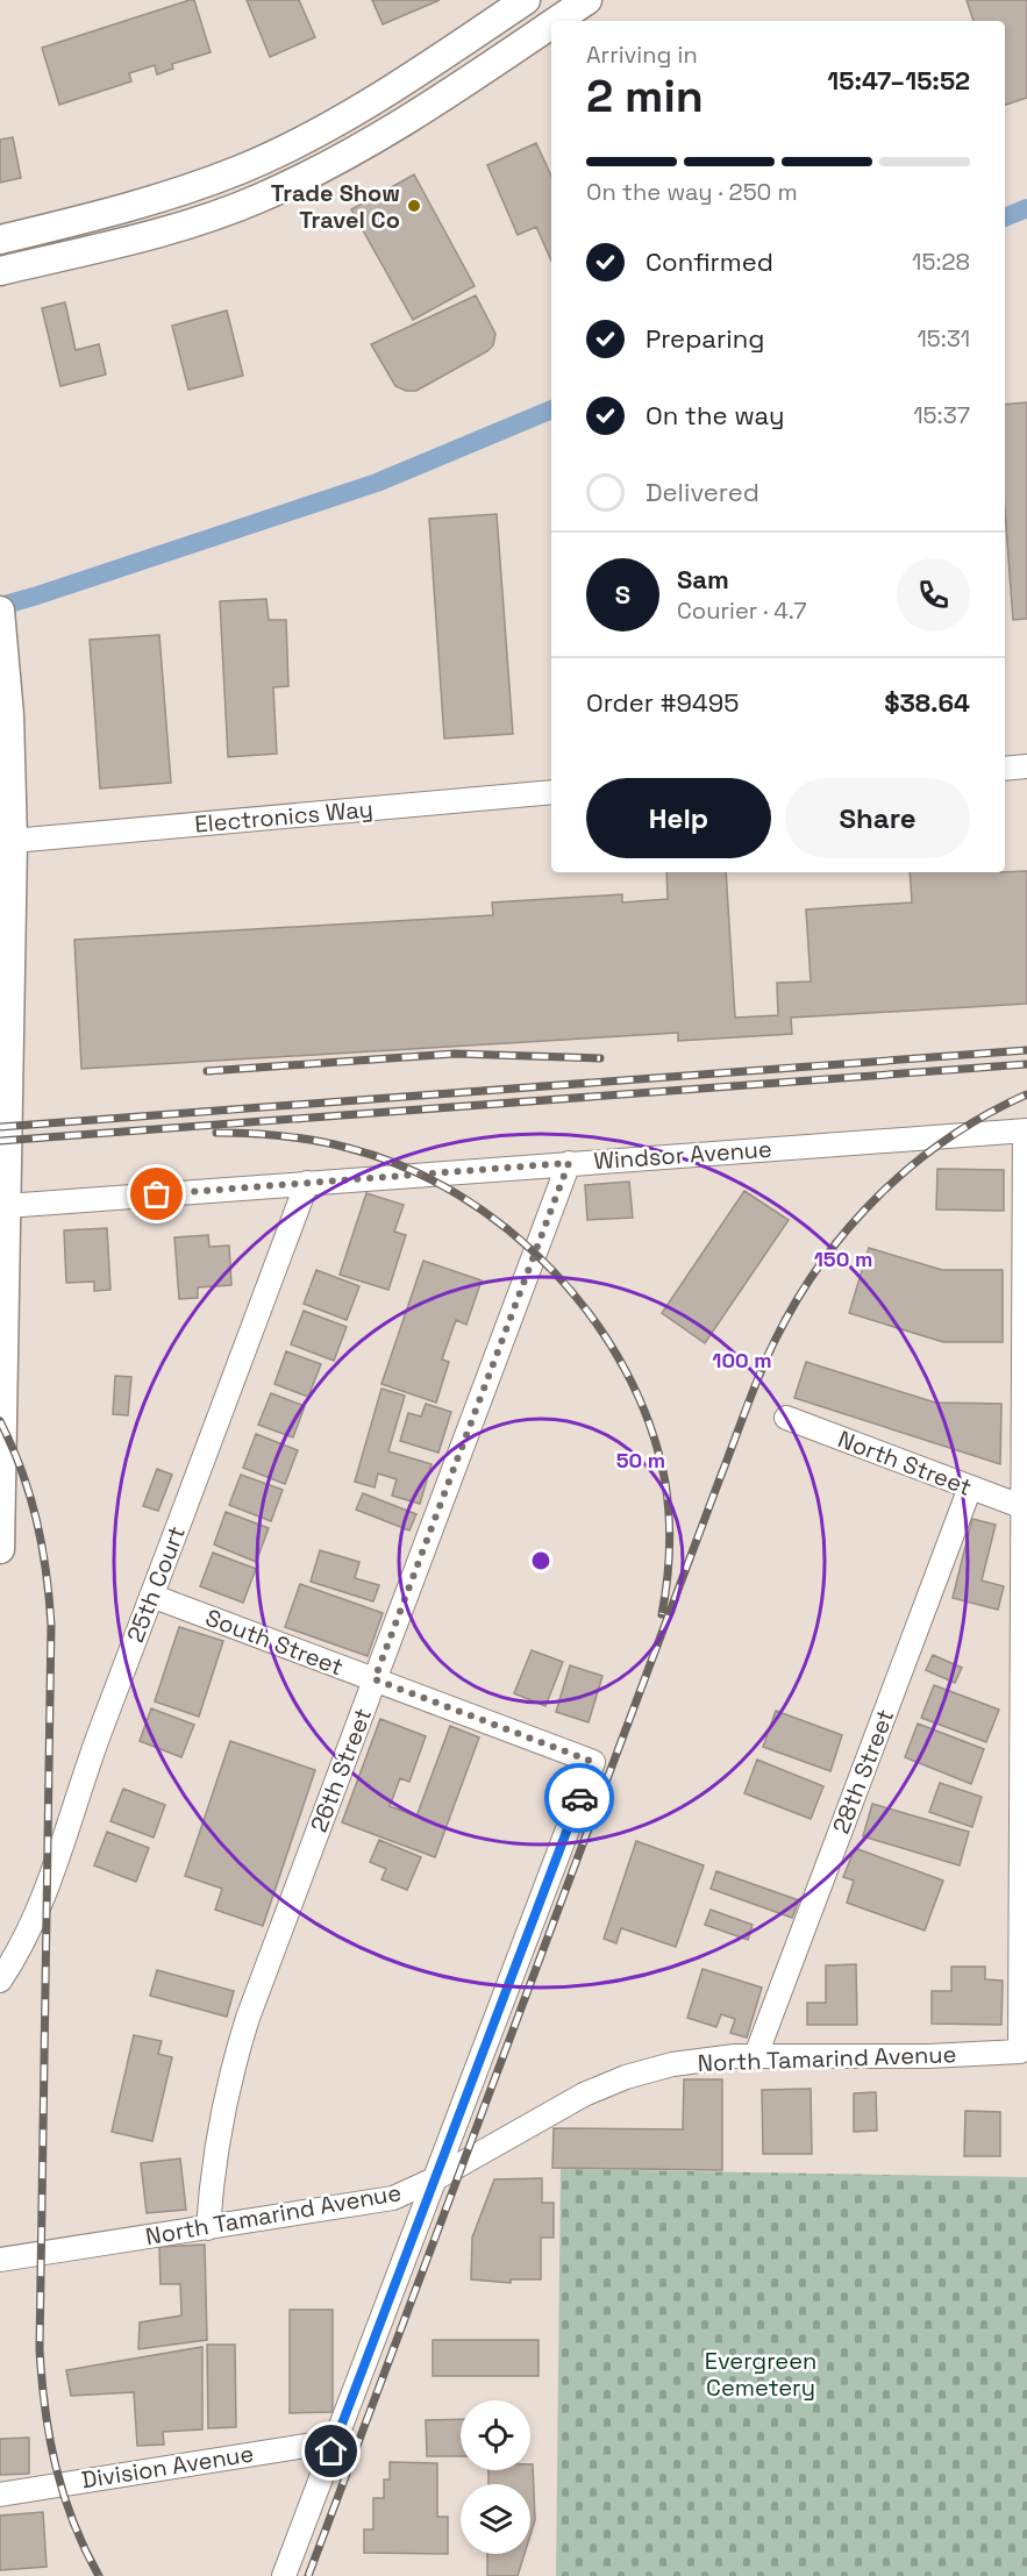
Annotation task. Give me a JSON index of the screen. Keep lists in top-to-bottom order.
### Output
{
  "streets": {
    "street": [
      "Electronics Way",
      "Windsor Avenue",
      "North Street",
      "25th Court",
      "South Street",
      "26th Street",
      "28th Street",
      "North Tamarind Avenue",
      "Division Avenue"
    ]
  },
  "crossings": [
    ["Windsor Avenue", "25th Court"],
    ["Windsor Avenue", "26th Street"],
    ["North Street", "28th Street"],
    ["North Street", "North Tamarind Avenue"],
    ["25th Court", "South Street"],
    ["South Street", "26th Street"],
    ["South Street", "North Tamarind Avenue"],
    ["26th Street", "North Tamarind Avenue"],
    ["28th Street", "North Tamarind Avenue"]
  ],
  "parks": ["Evergreen Cemetery"],
  "places": ["Trade Show Travel Co"],
  "page": {
    "heading": ["2 min", "Arriving in", "15:47–15:52"],
    "panel": [
      "Sam",
      "Courier · 4.7",
      "Order #9495",
      "$38.64"
    ],
    "bar": "On the way · 250 m",
    "list": [
      ["Confirmed", "15:28"],
      ["Preparing", "15:31"],
      ["On the way", "15:37"],
      "Delivered"
    ],
    "round": "S",
    "buttons": ["Help", "Share"]
  },
  "rings": ["150 m", "100 m", "50 m"]
}
